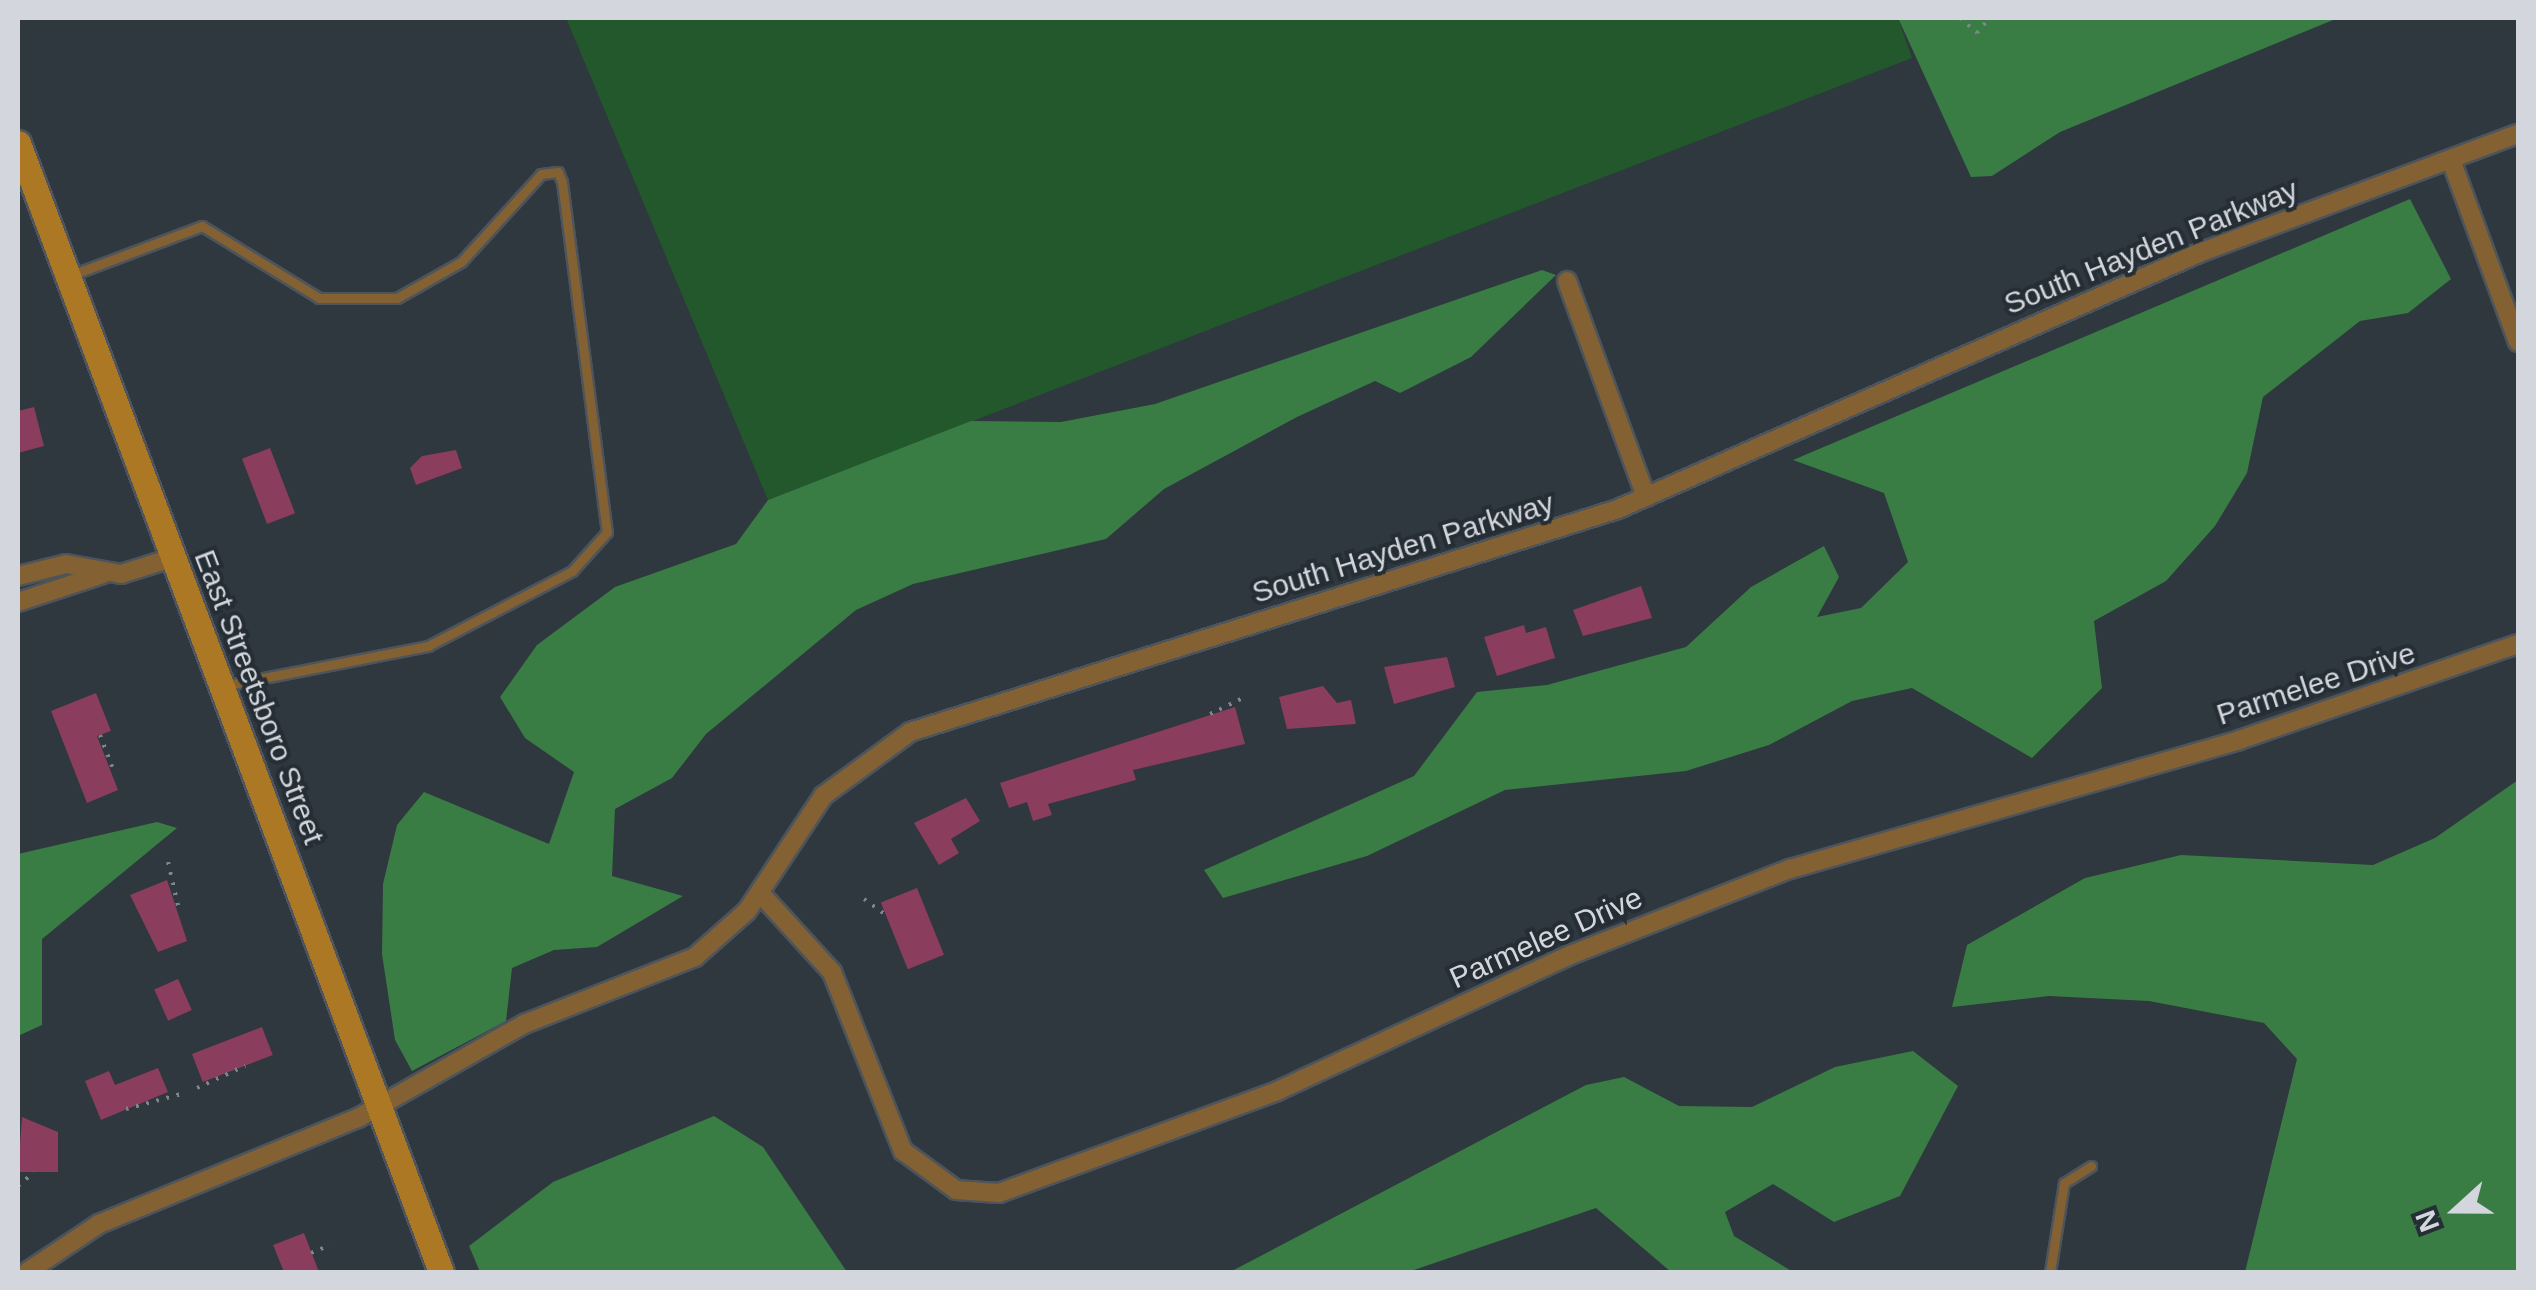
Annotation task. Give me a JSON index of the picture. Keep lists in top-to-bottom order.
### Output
{
  "streets": {
    "main road": ["East Streetsboro Street"],
    "street": ["South Hayden Parkway", "Parmelee Drive"]
  },
  "crossings": [
    ["South Hayden Parkway", "Parmelee Drive"],
    ["South Hayden Parkway", "East Streetsboro Street"]
  ],
  "north": "left"
}
